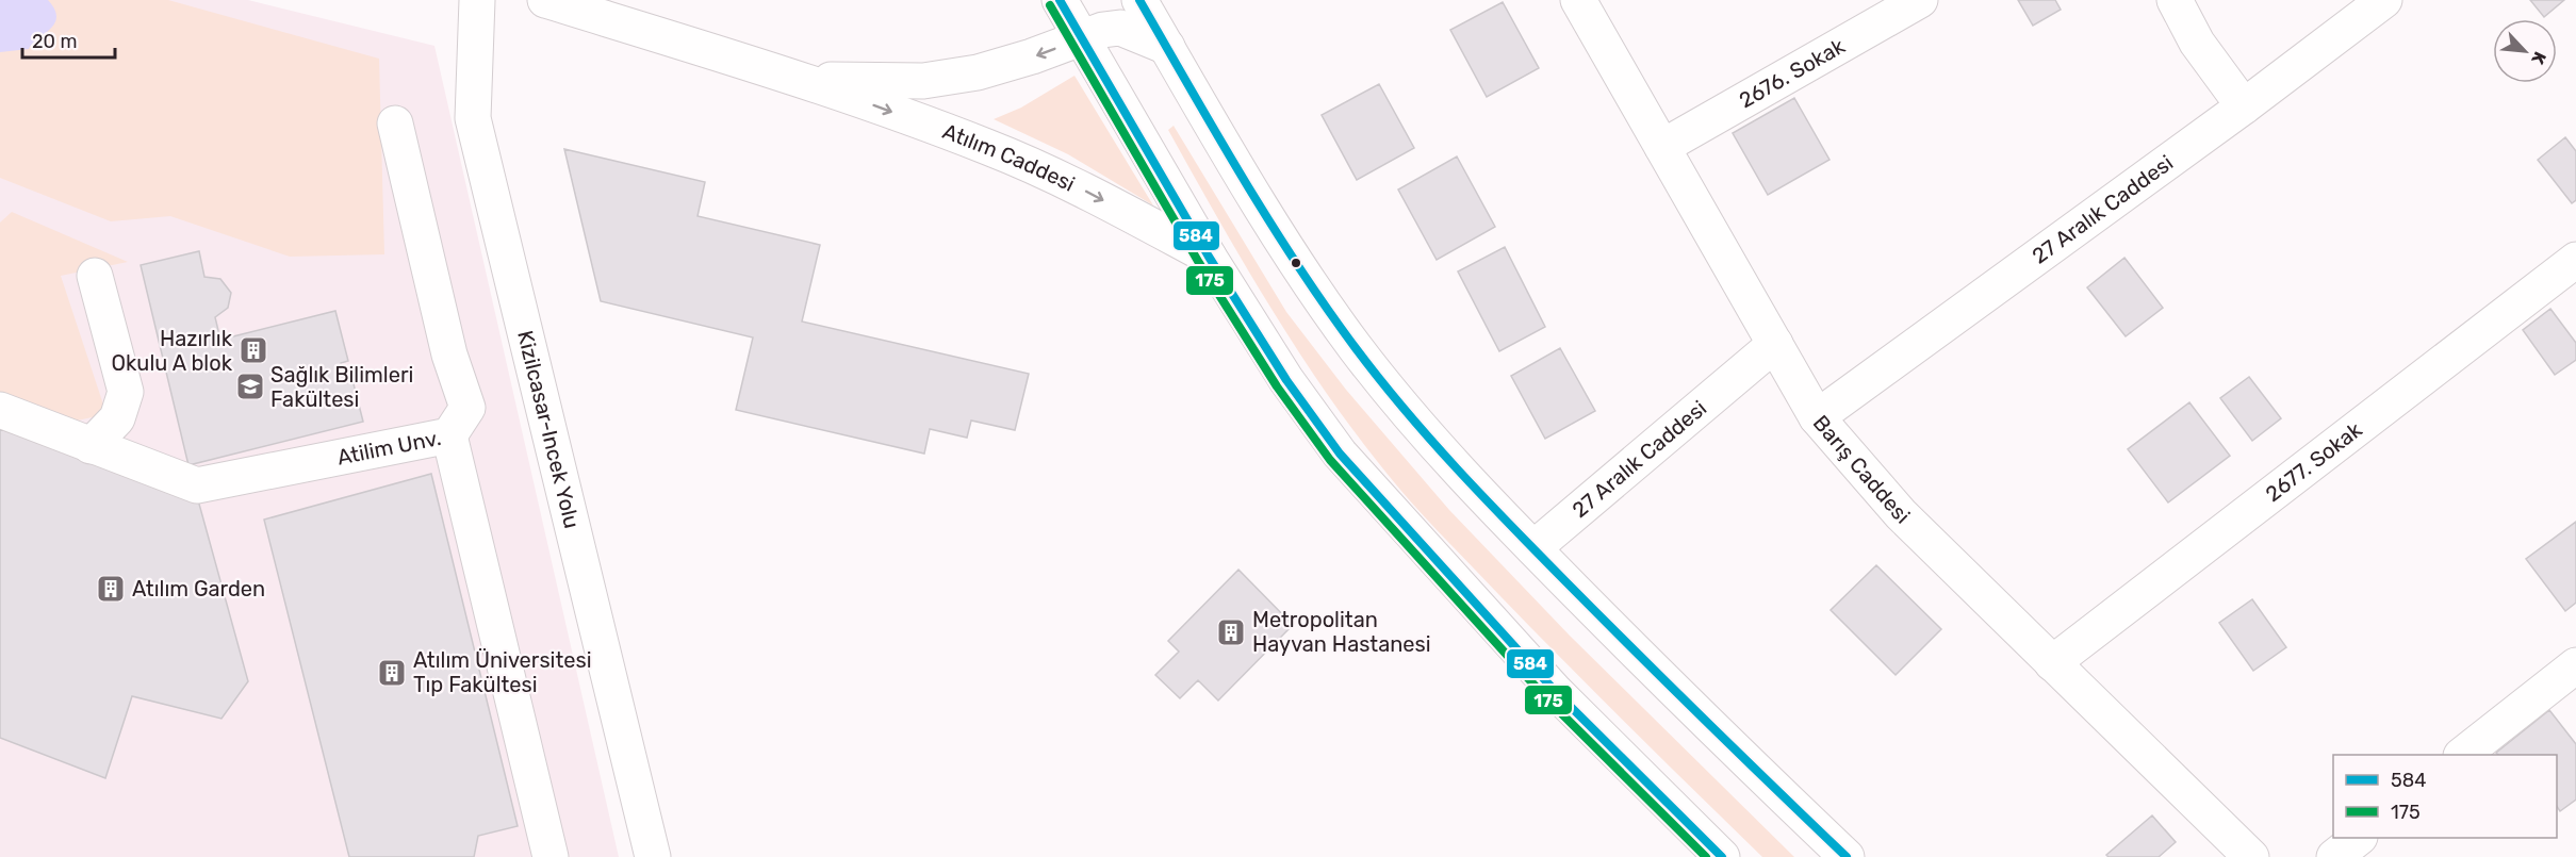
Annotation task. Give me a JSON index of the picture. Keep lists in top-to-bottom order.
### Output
{
  "streets": {
    "street": [
      "2676. Sokak",
      "Atılım Caddesi",
      "27 Aralık Caddesi",
      "Kizilcasar-Incek Yolu",
      "Atilim Unv.",
      "2677. Sokak",
      "Barış Caddesi"
    ]
  },
  "crossings": [
    ["2676. Sokak", "Barış Caddesi"],
    ["27 Aralık Caddesi", "Barış Caddesi"],
    ["2677. Sokak", "Barış Caddesi"]
  ],
  "places": {
    "building": [
      "Hazırlık Okulu A blok",
      "Atılım Garden",
      "Metropolitan Hayvan Hastanesi",
      "Atılım Üniversitesi Tıp Fakültesi"
    ],
    "school or university": ["Sağlık Bilimleri Fakültesi"]
  },
  "lines": ["transit line 584", "transit line 175"],
  "legend": ["584", "175"],
  "scale_bar": "20 m",
  "north": "bottom right"
}
